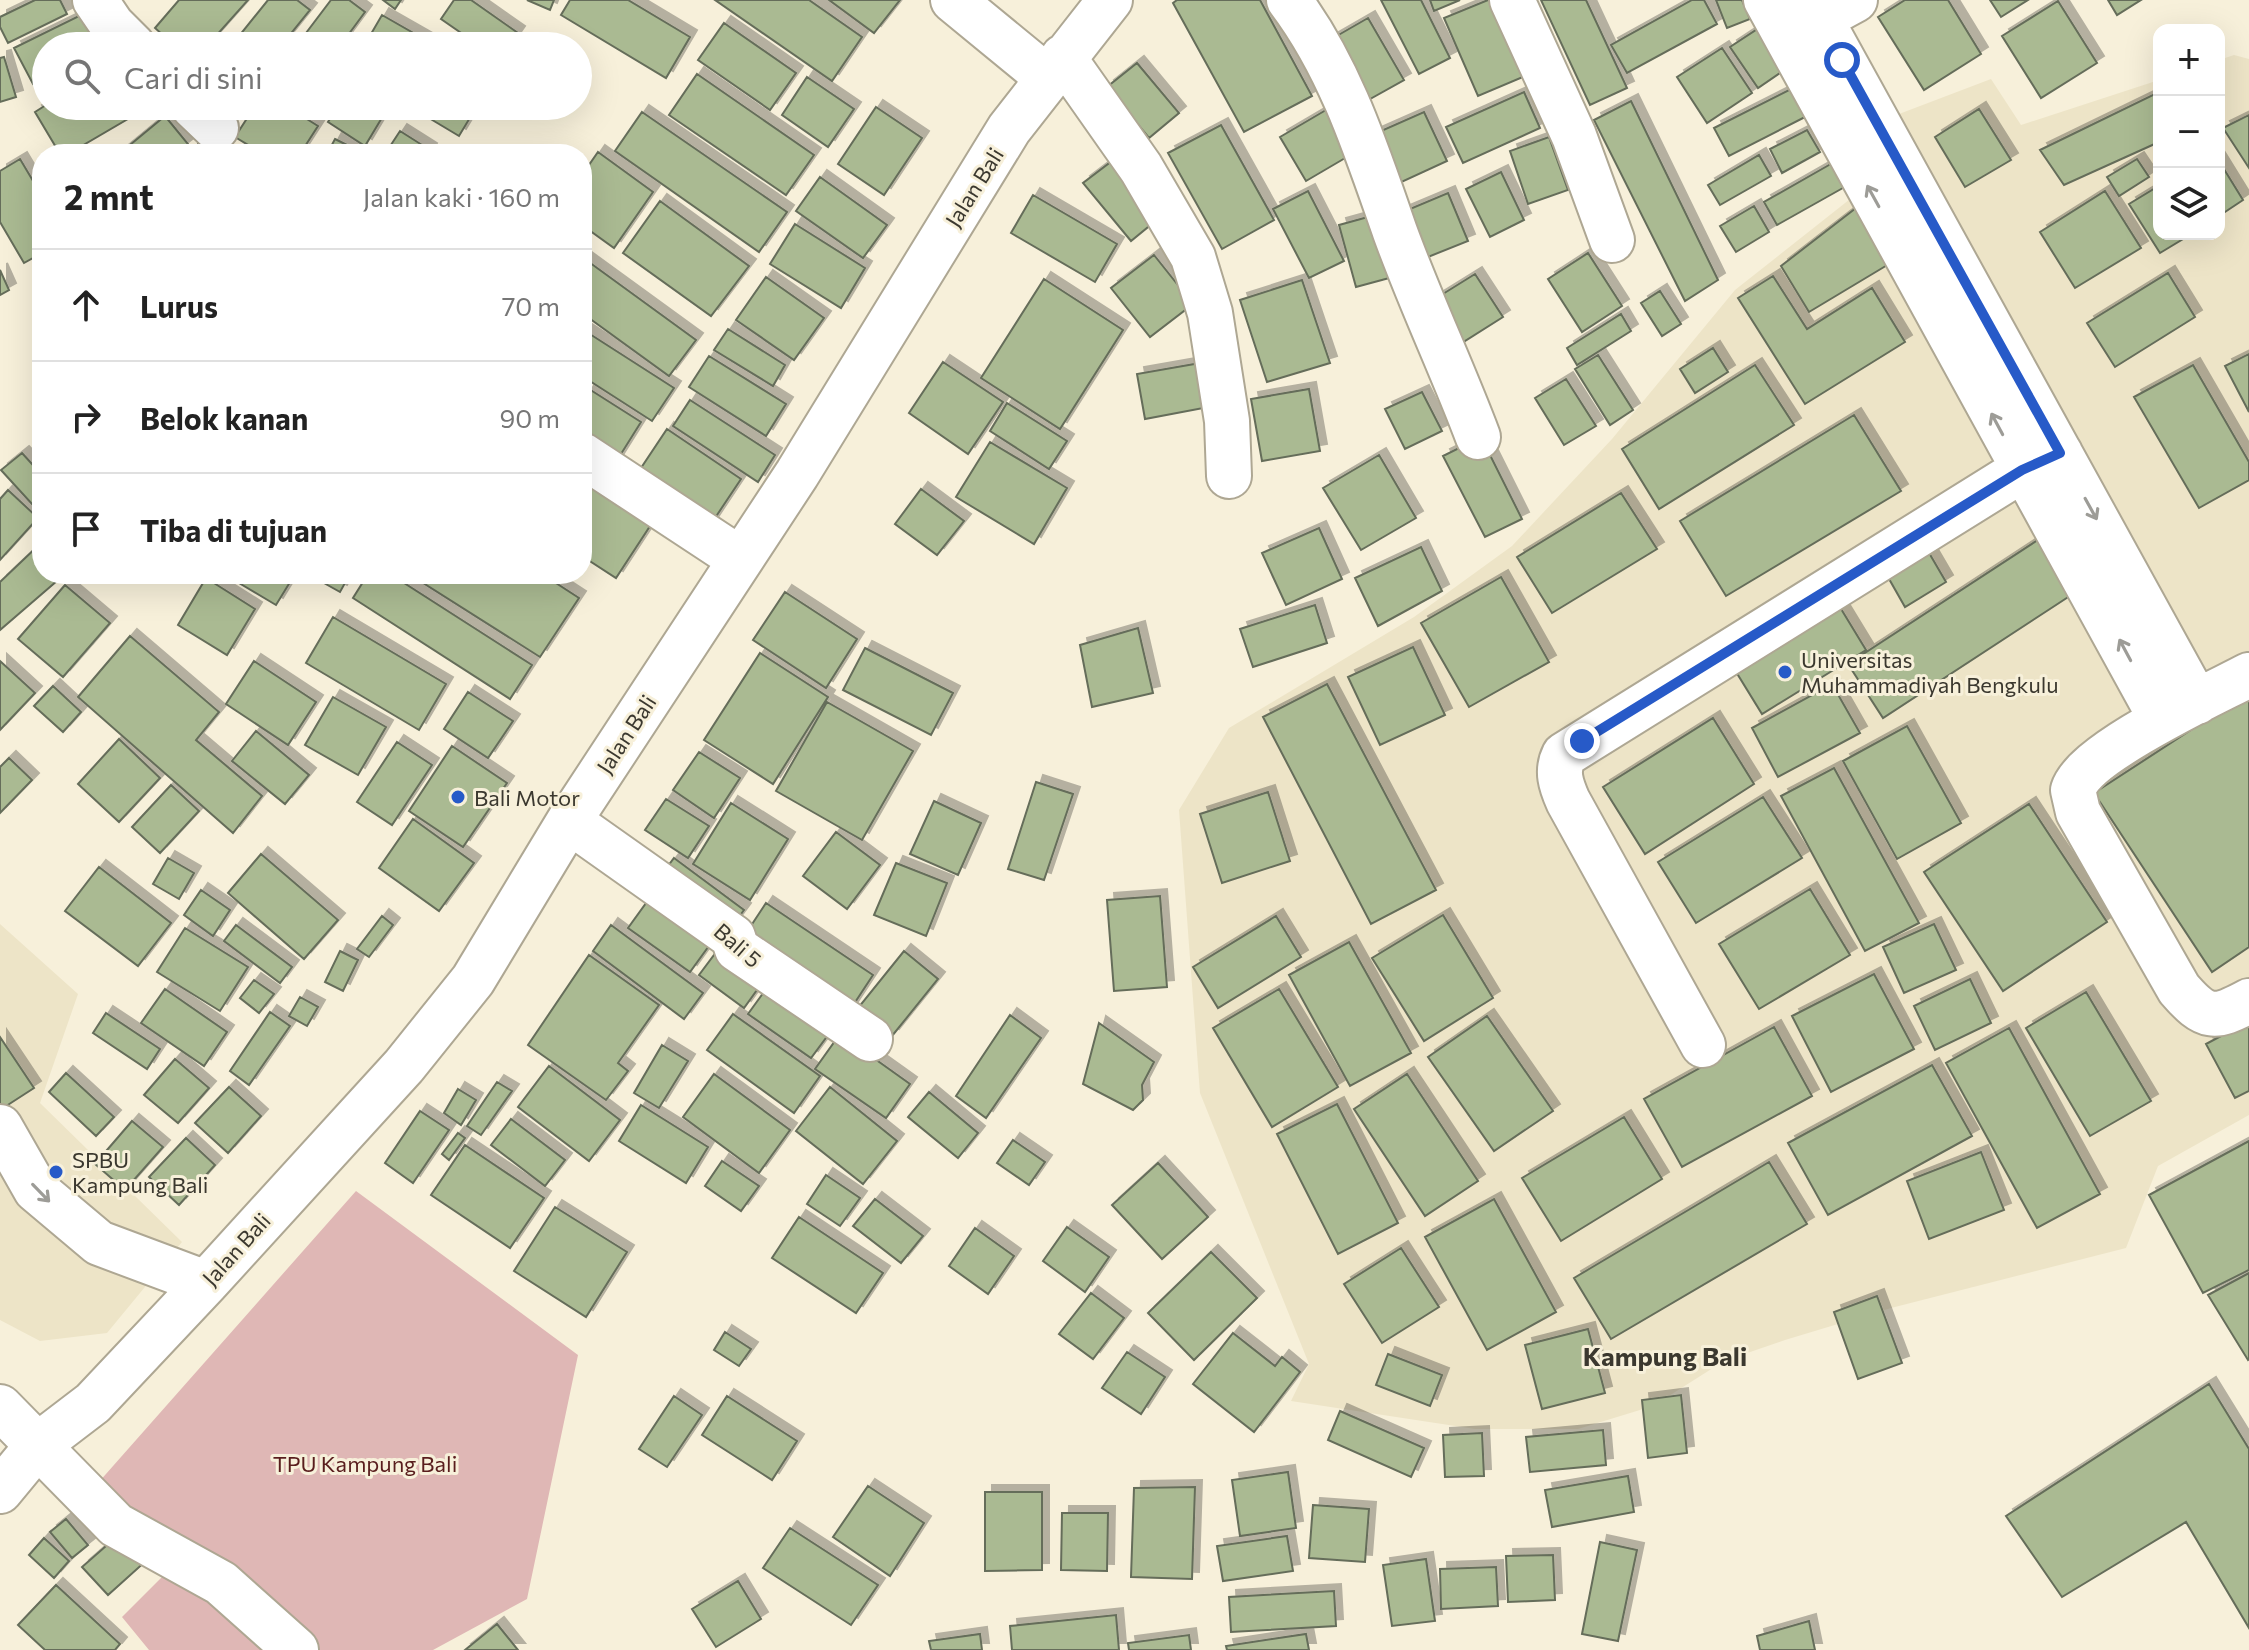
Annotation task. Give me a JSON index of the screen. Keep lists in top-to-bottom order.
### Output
{
  "streets": {
    "street": ["Jalan Bali", "Bali 5"]
  },
  "crossings": [
    ["Jalan Bali", "Bali 5"]
  ],
  "districts": ["Kampung Bali"],
  "parks": ["TPU Kampung Bali"],
  "places": ["Universitas Muhammadiyah Bengkulu", "Bali Motor", "SPBU Kampung Bali"],
  "page": {
    "map_buttons": ["+", "−"],
    "search": "Cari di sini",
    "heading": ["2 mnt", "Jalan kaki · 160 m"],
    "list": [
      ["Lurus", "70 m"],
      ["Belok kanan", "90 m"],
      "Tiba di tujuan"
    ]
  }
}
